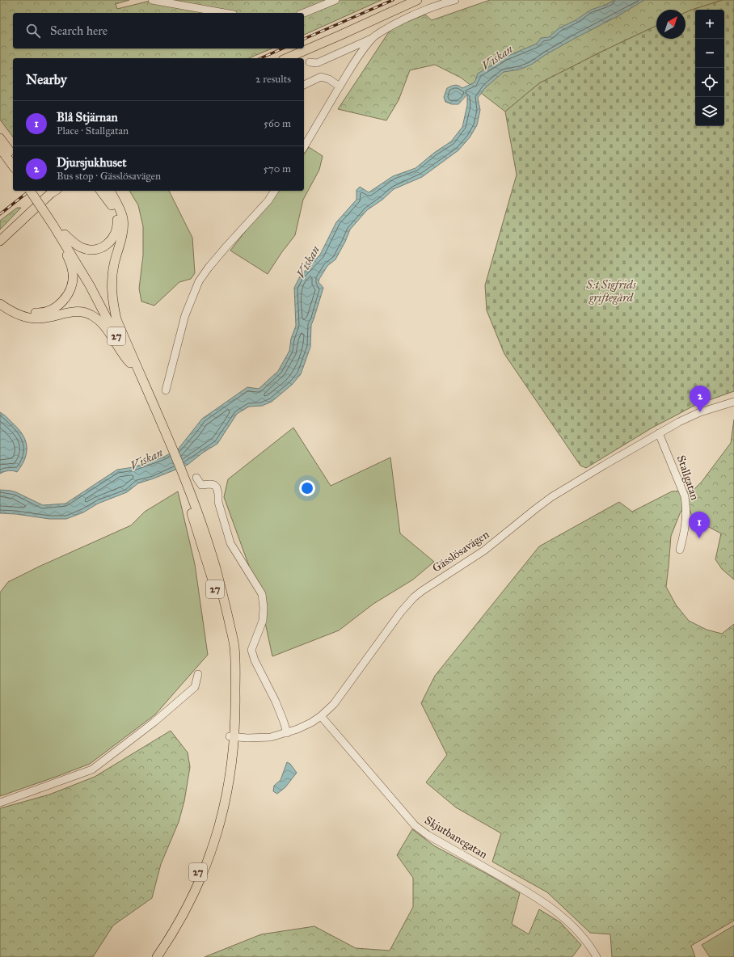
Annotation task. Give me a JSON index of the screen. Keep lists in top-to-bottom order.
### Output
{
  "streets": {
    "main road": ["27"],
    "street": ["Stallgatan", "Gässlösavägen", "Skjutbanegatan"]
  },
  "crossings": [
    ["27", "Gässlösavägen"],
    ["Stallgatan", "Gässlösavägen"],
    ["Gässlösavägen", "Skjutbanegatan"]
  ],
  "water": ["Viskan"],
  "parks": ["S:t Sigfrids griftegård"],
  "north": "top right",
  "page": {
    "map_buttons": ["+", "−"],
    "search": "Search here",
    "heading": ["Nearby", "2 results"],
    "list": [
      {
        "mark": "1",
        "name": "Blå Stjärnan",
        "note": "Place · Stallgatan",
        "value": "560 m"
      },
      {
        "mark": "2",
        "name": "Djursjukhuset",
        "note": "Bus stop · Gässlösavägen",
        "value": "570 m"
      }
    ],
    "pins": ["2", "1"]
  }
}
